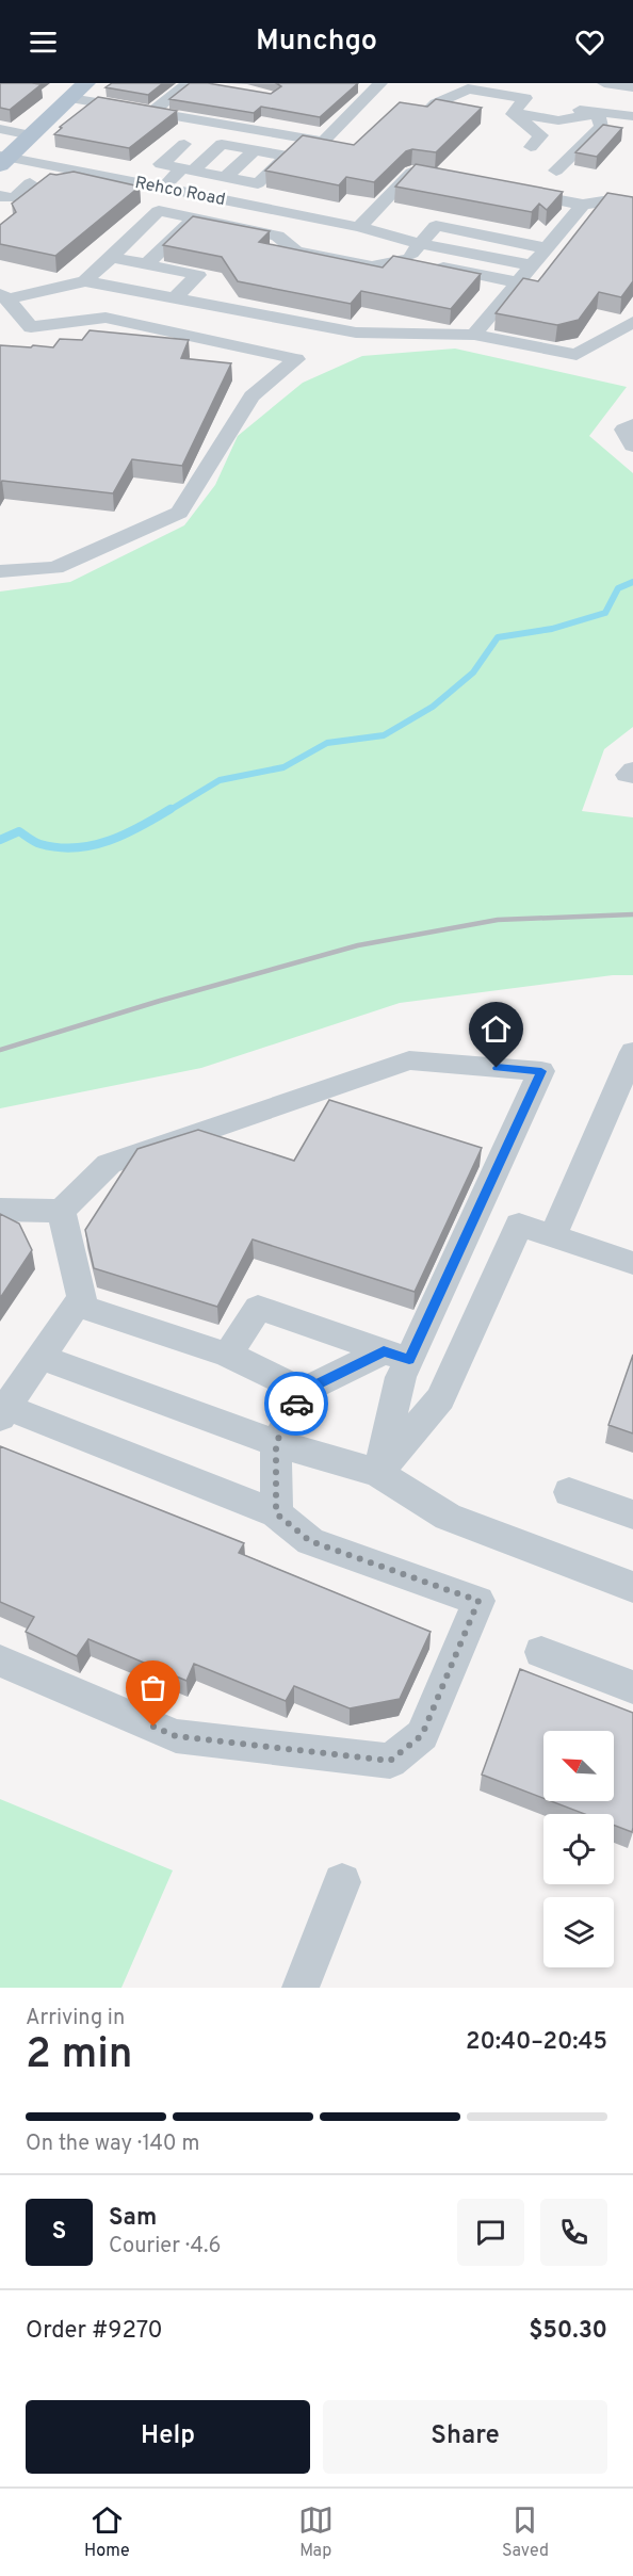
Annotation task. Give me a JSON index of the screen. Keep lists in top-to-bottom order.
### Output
{
  "streets": {
    "street": ["Rehco Road"]
  },
  "north": "top left",
  "page": {
    "header": "Munchgo",
    "heading": ["2 min", "Arriving in", "20:40–20:45"],
    "panel": [
      "Sam",
      "Courier · 4.6",
      "Order #9270",
      "$50.30"
    ],
    "bar": "On the way · 140 m",
    "round": "S",
    "buttons": ["Help", "Share"],
    "tabs": ["Home", "Map", "Saved"]
  }
}
